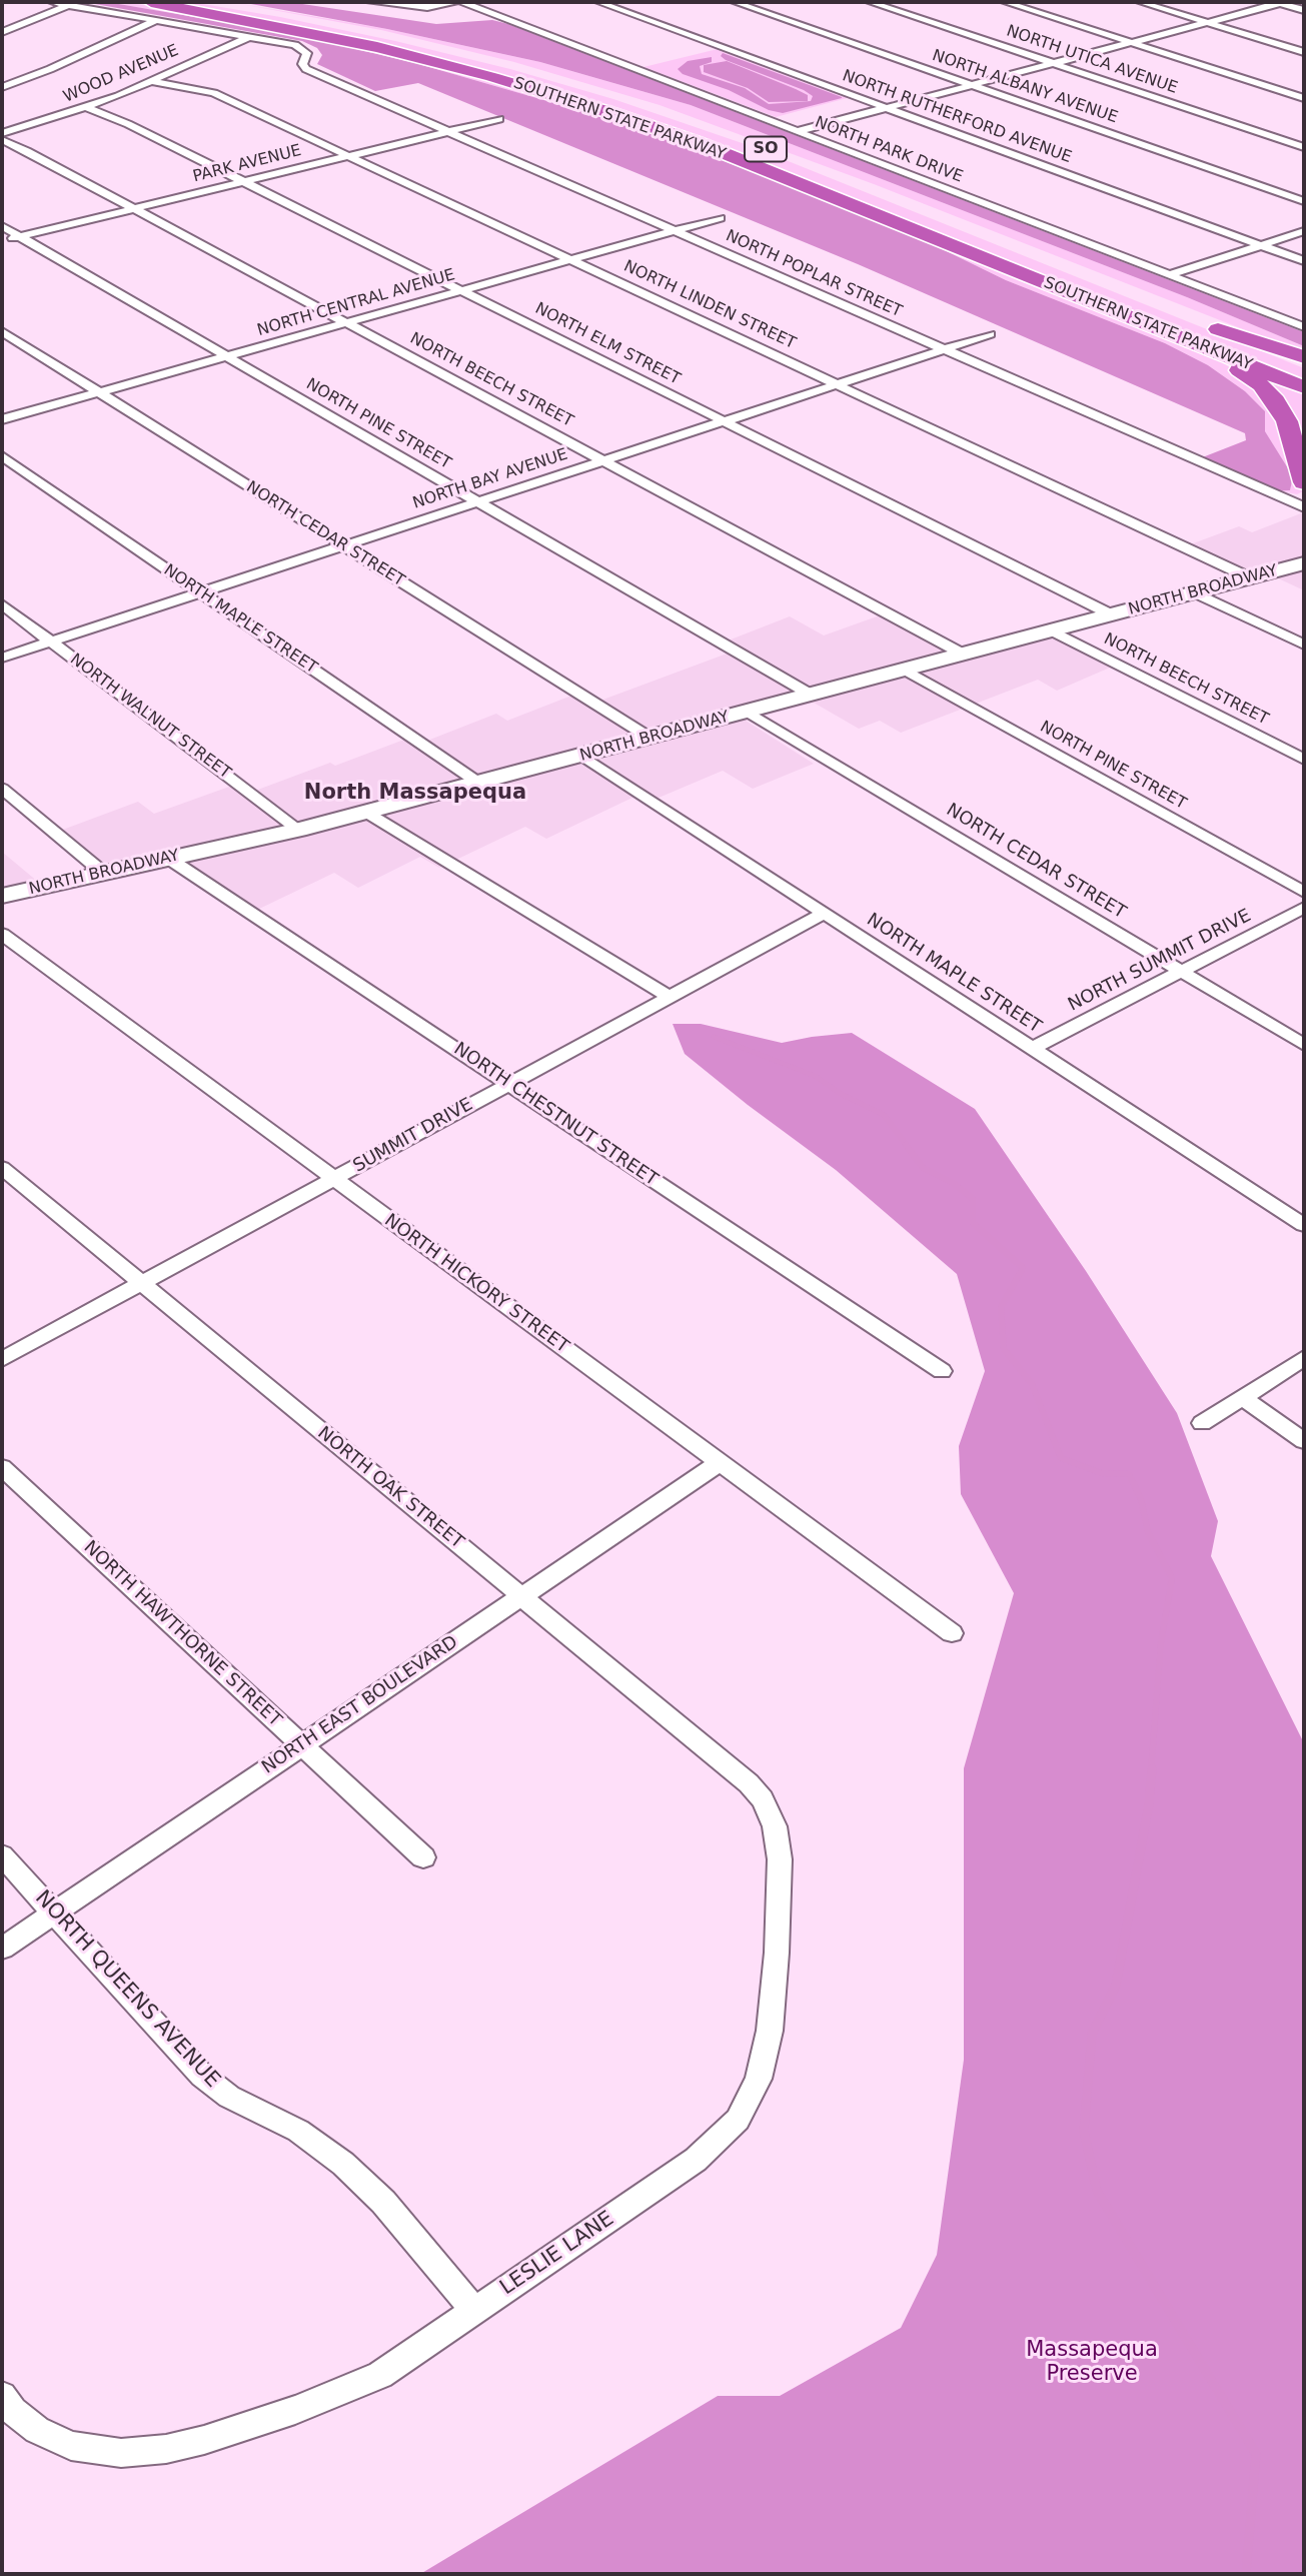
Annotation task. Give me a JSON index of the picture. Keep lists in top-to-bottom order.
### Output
{
  "streets": {
    "highway": ["SOUTHERN STATE PARKWAY", "SO"],
    "main road": ["NORTH BROADWAY"],
    "street": [
      "NORTH UTICA AVENUE",
      "WOOD AVENUE",
      "NORTH ALBANY AVENUE",
      "NORTH RUTHERFORD AVENUE",
      "NORTH PARK DRIVE",
      "PARK AVENUE",
      "NORTH POPLAR STREET",
      "NORTH CENTRAL AVENUE",
      "NORTH LINDEN STREET",
      "NORTH ELM STREET",
      "NORTH BEECH STREET",
      "NORTH PINE STREET",
      "NORTH BAY AVENUE",
      "NORTH CEDAR STREET",
      "NORTH MAPLE STREET",
      "NORTH WALNUT STREET",
      "NORTH SUMMIT DRIVE",
      "NORTH CHESTNUT STREET",
      "SUMMIT DRIVE",
      "NORTH HICKORY STREET",
      "NORTH OAK STREET",
      "NORTH HAWTHORNE STREET",
      "NORTH EAST BOULEVARD",
      "NORTH QUEENS AVENUE",
      "LESLIE LANE"
    ]
  },
  "crossings": [
    ["WOOD AVENUE", "NORTH POPLAR STREET"],
    ["WOOD AVENUE", "NORTH LINDEN STREET"],
    ["WOOD AVENUE", "NORTH ELM STREET"],
    ["PARK AVENUE", "NORTH POPLAR STREET"],
    ["PARK AVENUE", "NORTH LINDEN STREET"],
    ["PARK AVENUE", "NORTH ELM STREET"],
    ["PARK AVENUE", "NORTH BEECH STREET"],
    ["PARK AVENUE", "NORTH PINE STREET"],
    ["NORTH POPLAR STREET", "NORTH CENTRAL AVENUE"],
    ["NORTH POPLAR STREET", "NORTH BAY AVENUE"],
    ["NORTH CENTRAL AVENUE", "NORTH LINDEN STREET"],
    ["NORTH CENTRAL AVENUE", "NORTH ELM STREET"],
    ["NORTH CENTRAL AVENUE", "NORTH BEECH STREET"],
    ["NORTH CENTRAL AVENUE", "NORTH PINE STREET"],
    ["NORTH CENTRAL AVENUE", "NORTH CEDAR STREET"],
    ["NORTH LINDEN STREET", "NORTH BAY AVENUE"],
    ["NORTH LINDEN STREET", "NORTH BROADWAY"],
    ["NORTH ELM STREET", "NORTH BAY AVENUE"],
    ["NORTH ELM STREET", "NORTH BROADWAY"],
    ["NORTH BEECH STREET", "NORTH BAY AVENUE"],
    ["NORTH BEECH STREET", "NORTH BROADWAY"],
    ["NORTH PINE STREET", "NORTH BAY AVENUE"],
    ["NORTH PINE STREET", "NORTH BROADWAY"],
    ["NORTH BAY AVENUE", "NORTH CEDAR STREET"],
    ["NORTH BAY AVENUE", "NORTH MAPLE STREET"],
    ["NORTH BAY AVENUE", "NORTH WALNUT STREET"],
    ["NORTH CEDAR STREET", "NORTH BROADWAY"],
    ["NORTH CEDAR STREET", "NORTH SUMMIT DRIVE"],
    ["NORTH BROADWAY", "NORTH MAPLE STREET"],
    ["NORTH BROADWAY", "NORTH WALNUT STREET"],
    ["NORTH BROADWAY", "NORTH CHESTNUT STREET"],
    ["NORTH MAPLE STREET", "NORTH SUMMIT DRIVE"],
    ["NORTH MAPLE STREET", "SUMMIT DRIVE"],
    ["NORTH CHESTNUT STREET", "SUMMIT DRIVE"],
    ["SUMMIT DRIVE", "NORTH HICKORY STREET"],
    ["SUMMIT DRIVE", "NORTH OAK STREET"],
    ["NORTH HICKORY STREET", "NORTH EAST BOULEVARD"],
    ["NORTH OAK STREET", "NORTH EAST BOULEVARD"],
    ["NORTH OAK STREET", "LESLIE LANE"],
    ["NORTH HAWTHORNE STREET", "NORTH EAST BOULEVARD"],
    ["NORTH EAST BOULEVARD", "NORTH QUEENS AVENUE"],
    ["NORTH QUEENS AVENUE", "LESLIE LANE"]
  ],
  "districts": ["North Massapequa"],
  "parks": ["Massapequa Preserve"]
}
